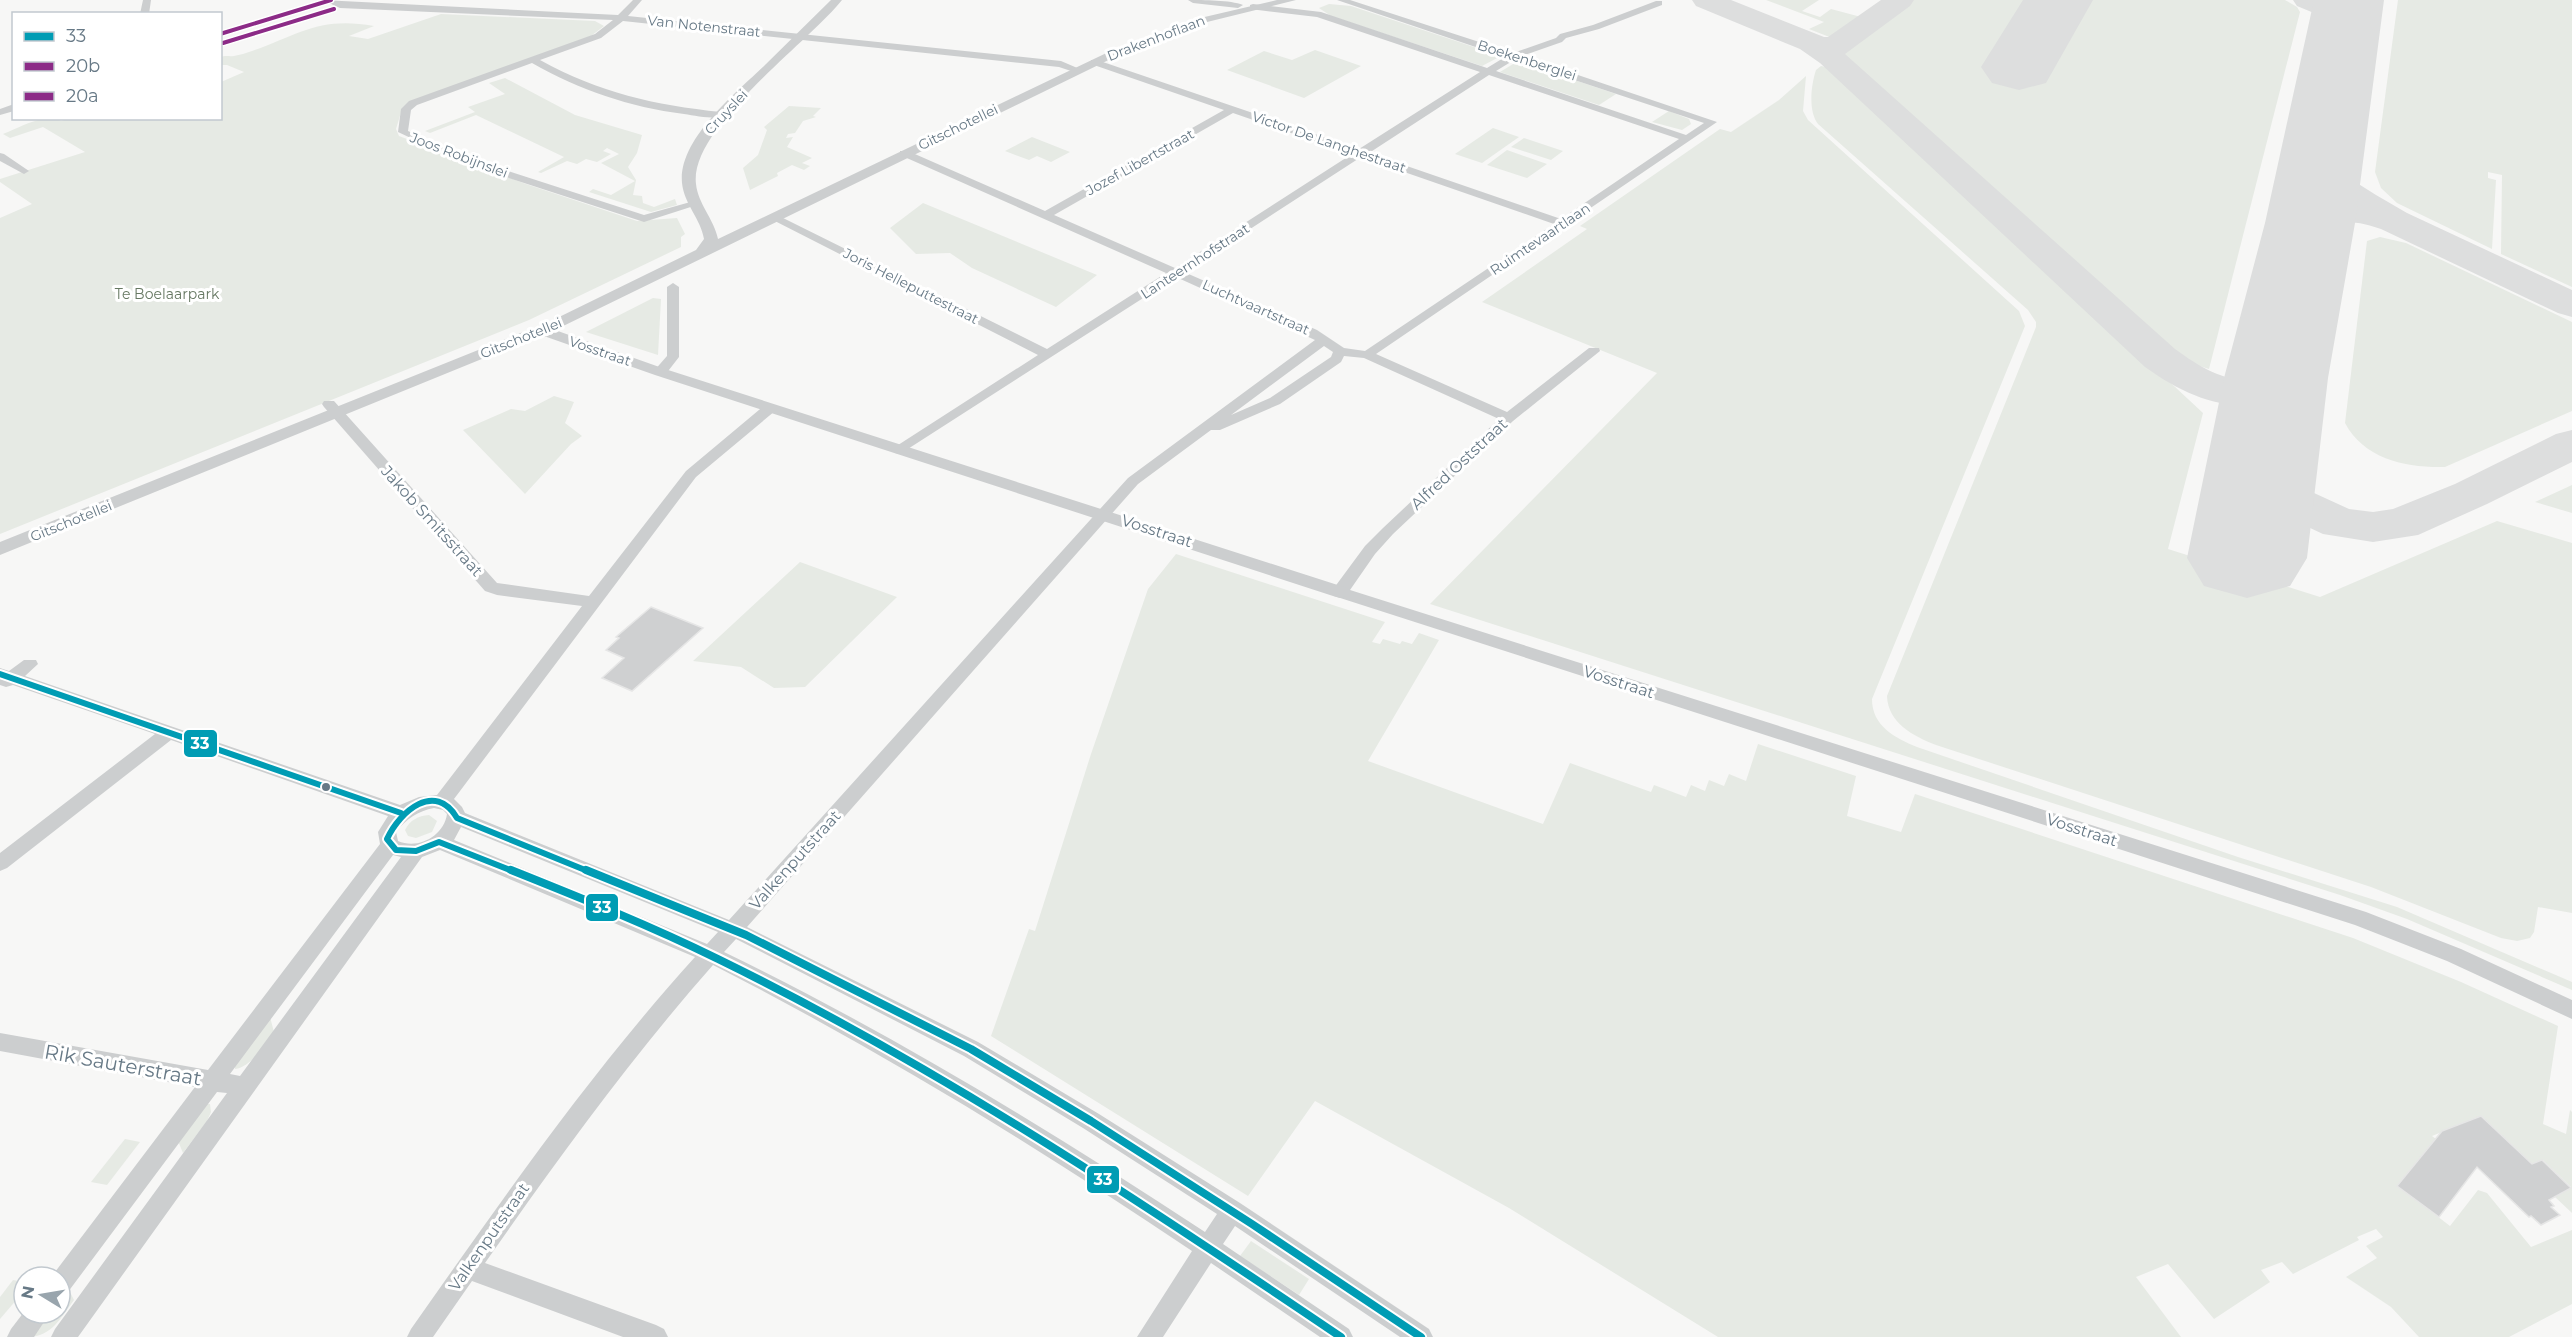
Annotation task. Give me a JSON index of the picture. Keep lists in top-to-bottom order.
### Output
{
  "streets": {
    "street": [
      "Van Notenstraat",
      "Drakenhoflaan",
      "Boekenberglei",
      "Cruyslei",
      "Gitschotellei",
      "Victor De Langhestraat",
      "Joos Robijnslei",
      "Jozef Libertstraat",
      "Ruimtevaartlaan",
      "Lanteernhofstraat",
      "Joris Helleputtestraat",
      "Luchtvaartstraat",
      "Vosstraat",
      "Alfred Oststraat",
      "Jakob Smitsstraat",
      "Valkenputstraat",
      "Rik Sauterstraat"
    ]
  },
  "crossings": [
    ["Van Notenstraat", "Drakenhoflaan"],
    ["Van Notenstraat", "Cruyslei"],
    ["Van Notenstraat", "Joos Robijnslei"],
    ["Drakenhoflaan", "Boekenberglei"],
    ["Drakenhoflaan", "Gitschotellei"],
    ["Drakenhoflaan", "Victor De Langhestraat"],
    ["Boekenberglei", "Ruimtevaartlaan"],
    ["Boekenberglei", "Lanteernhofstraat"],
    ["Cruyslei", "Gitschotellei"],
    ["Cruyslei", "Joos Robijnslei"],
    ["Gitschotellei", "Joris Helleputtestraat"],
    ["Gitschotellei", "Luchtvaartstraat"],
    ["Gitschotellei", "Vosstraat"],
    ["Gitschotellei", "Jakob Smitsstraat"],
    ["Victor De Langhestraat", "Jozef Libertstraat"],
    ["Victor De Langhestraat", "Ruimtevaartlaan"],
    ["Victor De Langhestraat", "Lanteernhofstraat"],
    ["Jozef Libertstraat", "Luchtvaartstraat"],
    ["Ruimtevaartlaan", "Luchtvaartstraat"],
    ["Lanteernhofstraat", "Joris Helleputtestraat"],
    ["Lanteernhofstraat", "Luchtvaartstraat"],
    ["Lanteernhofstraat", "Vosstraat"],
    ["Luchtvaartstraat", "Alfred Oststraat"],
    ["Luchtvaartstraat", "Valkenputstraat"],
    ["Vosstraat", "Alfred Oststraat"],
    ["Vosstraat", "Valkenputstraat"]
  ],
  "parks": ["Te Boelaarpark"],
  "lines": ["transit line 20b", "transit line 20a", "transit line 33"],
  "legend": ["33", "20b", "20a"],
  "north": "left"
}
